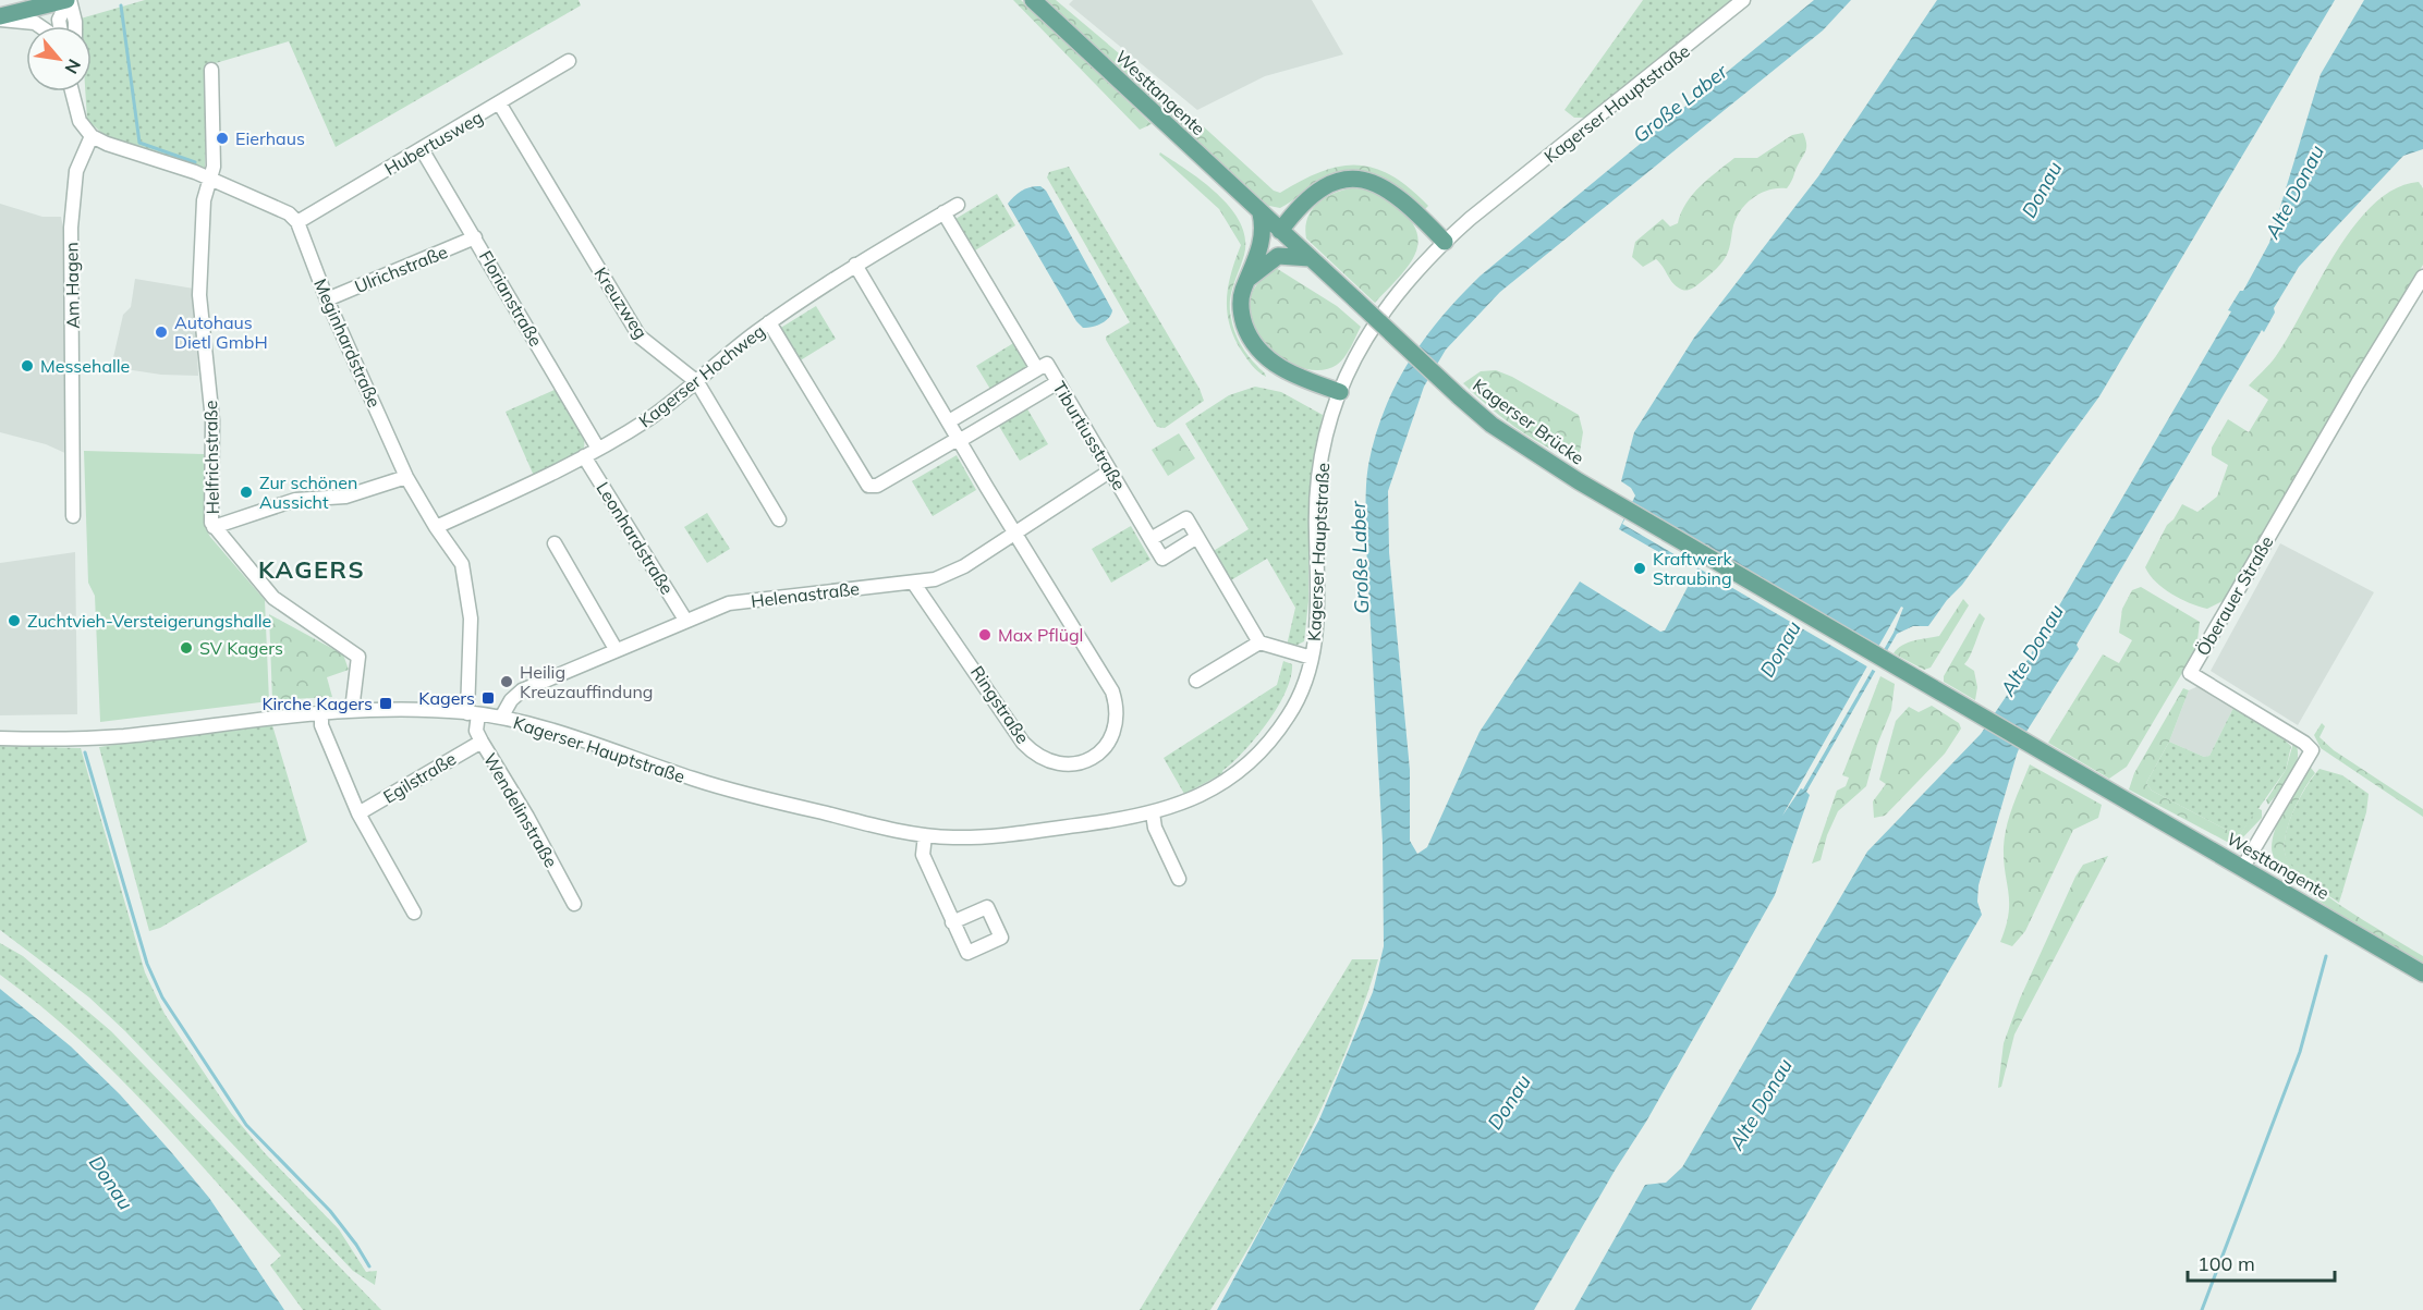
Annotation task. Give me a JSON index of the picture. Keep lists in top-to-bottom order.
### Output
{
  "streets": {
    "main road": ["Westtangente", "Kagerser Brücke"],
    "street": [
      "Kagerser Hauptstraße",
      "Hubertusweg",
      "Ulrichstraße",
      "Am Hagen",
      "Florianstraße",
      "Kreuzweg",
      "Meginhardstraße",
      "Kagerser Hochweg",
      "Tiburtiusstraße",
      "Helfrichstraße",
      "Leonhardstraße",
      "Helenastraße",
      "Öberauer Straße",
      "Ringstraße",
      "Egilstraße",
      "Wendelinstraße"
    ]
  },
  "crossings": [
    ["Westtangente", "Kagerser Brücke"],
    ["Westtangente", "Öberauer Straße"],
    ["Kagerser Hauptstraße", "Meginhardstraße"],
    ["Kagerser Hauptstraße", "Helfrichstraße"],
    ["Kagerser Hauptstraße", "Helenastraße"],
    ["Kagerser Hauptstraße", "Wendelinstraße"],
    ["Hubertusweg", "Florianstraße"],
    ["Hubertusweg", "Kreuzweg"],
    ["Hubertusweg", "Meginhardstraße"],
    ["Ulrichstraße", "Florianstraße"],
    ["Ulrichstraße", "Meginhardstraße"],
    ["Florianstraße", "Kagerser Hochweg"],
    ["Kreuzweg", "Kagerser Hochweg"],
    ["Meginhardstraße", "Kagerser Hochweg"],
    ["Meginhardstraße", "Wendelinstraße"],
    ["Kagerser Hochweg", "Tiburtiusstraße"],
    ["Kagerser Hochweg", "Leonhardstraße"],
    ["Kagerser Hochweg", "Ringstraße"],
    ["Tiburtiusstraße", "Helenastraße"],
    ["Leonhardstraße", "Helenastraße"],
    ["Helenastraße", "Ringstraße"],
    ["Egilstraße", "Wendelinstraße"]
  ],
  "districts": ["KAGERS"],
  "water": ["Große Laber", "Donau", "Alte Donau"],
  "places": {
    "other": [
      "Eierhaus",
      "Autohaus Dietl GmbH",
      "Messehalle",
      "Zur schönen Aussicht",
      "Kraftwerk Straubing",
      "Zuchtvieh-Versteigerungshalle",
      "Max Pflügl",
      "SV Kagers",
      "Heilig Kreuzauffindung"
    ],
    "transit": ["Kagers", "Kirche Kagers"]
  },
  "scale_bar": "100 m",
  "north": "bottom right"
}
